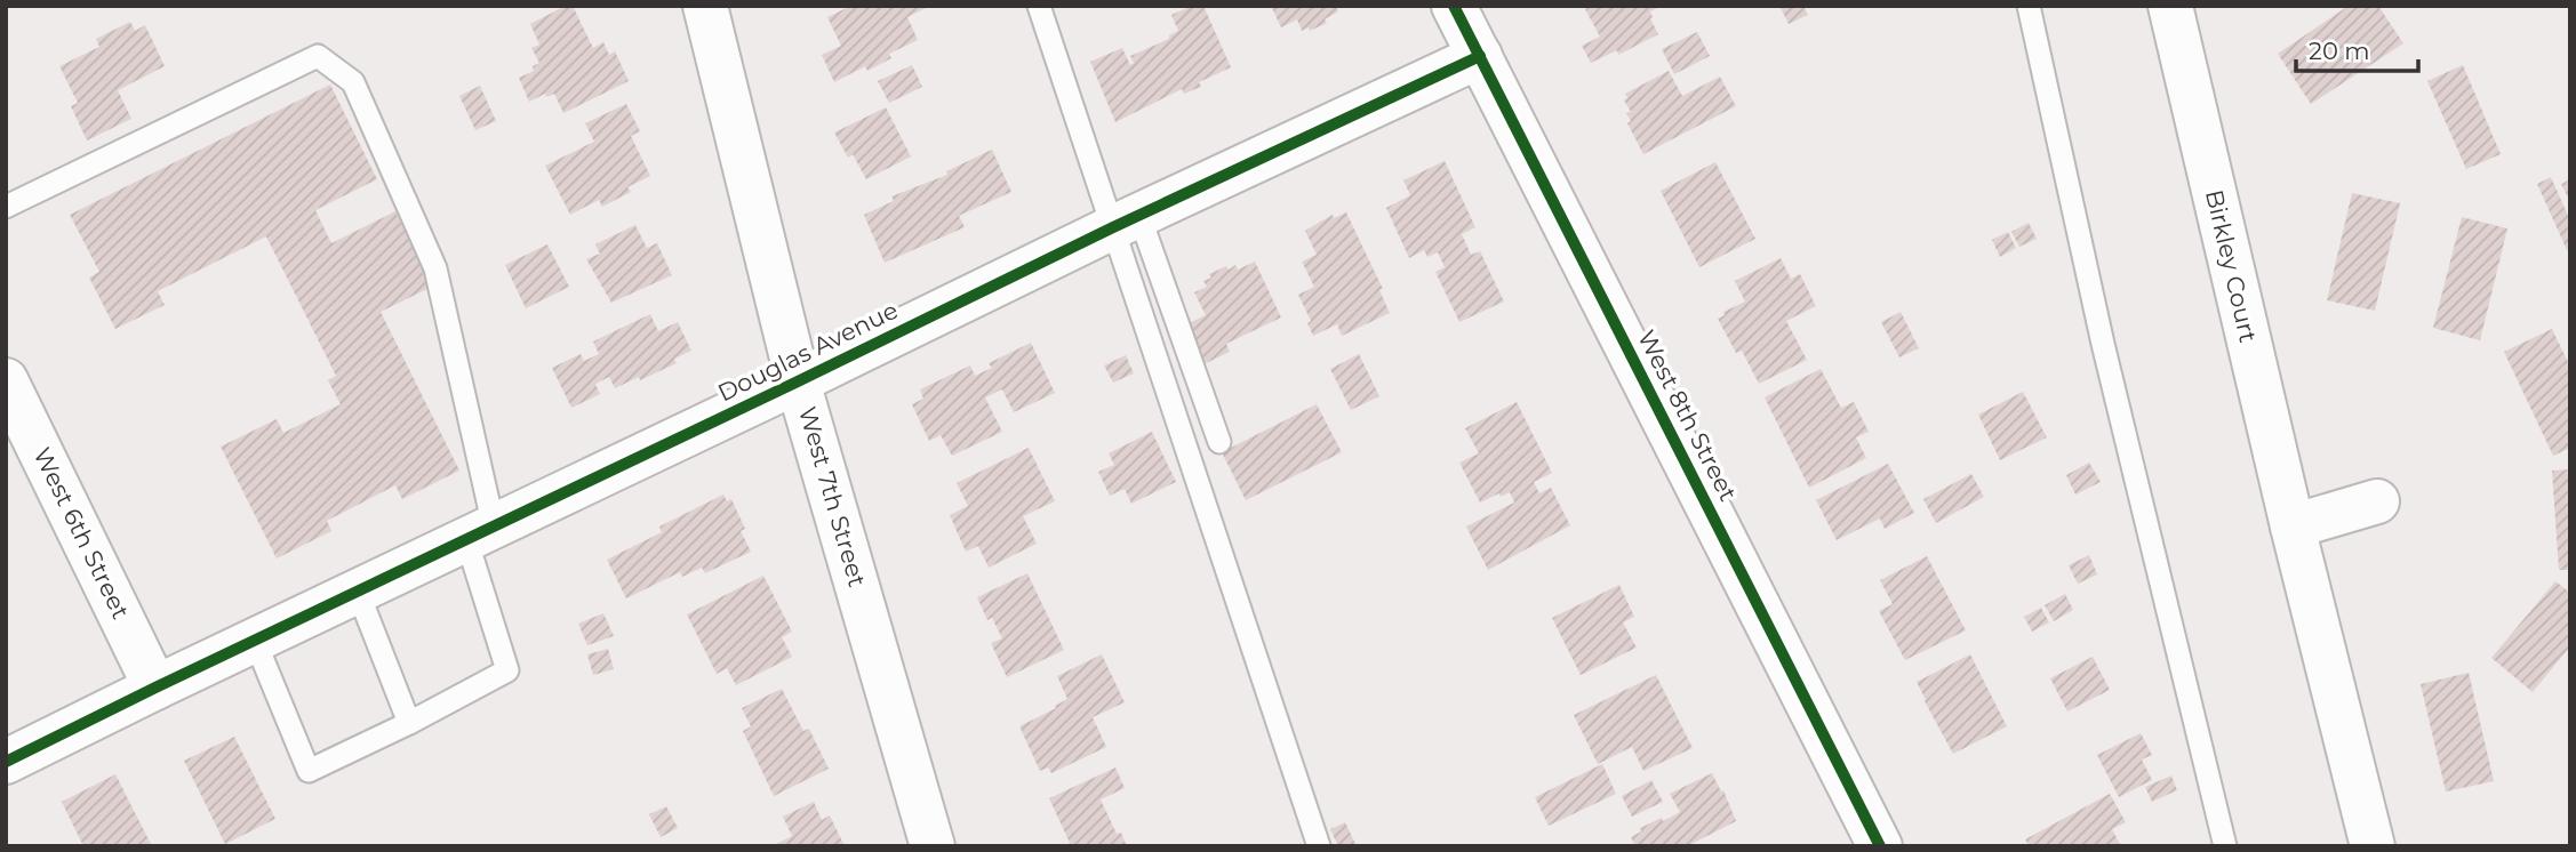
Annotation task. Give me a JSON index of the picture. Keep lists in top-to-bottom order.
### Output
{
  "streets": {
    "street": [
      "Birkley Court",
      "Douglas Avenue",
      "West 8th Street",
      "West 7th Street",
      "West 6th Street"
    ]
  },
  "crossings": [
    ["Douglas Avenue", "West 8th Street"],
    ["Douglas Avenue", "West 7th Street"],
    ["Douglas Avenue", "West 6th Street"]
  ],
  "scale_bar": "20 m"
}
